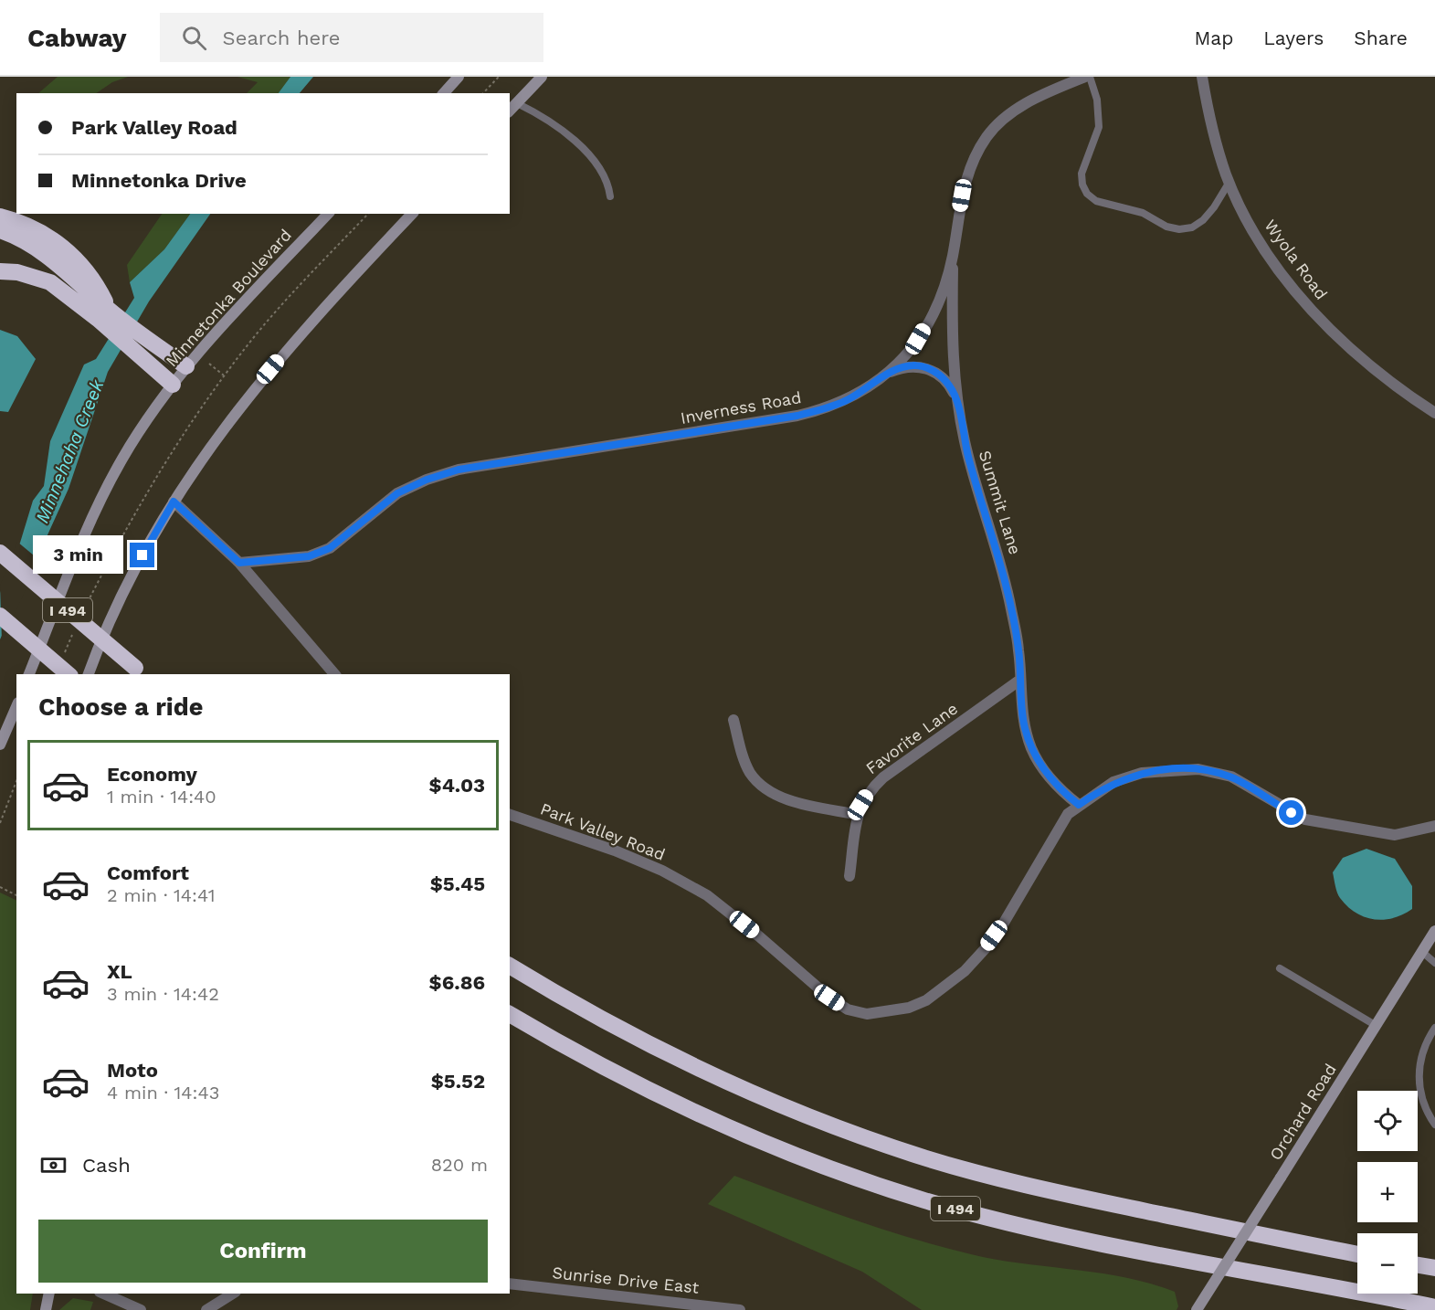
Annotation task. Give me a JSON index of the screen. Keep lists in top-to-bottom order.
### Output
{
  "streets": {
    "highway": ["I 494"],
    "street": [
      "Wyola Road",
      "Minnetonka Boulevard",
      "Inverness Road",
      "Summit Lane",
      "Favorite Lane",
      "Park Valley Road",
      "Orchard Road",
      "Sunrise Drive East"
    ]
  },
  "crossings": [
    ["Inverness Road", "Summit Lane"],
    ["Summit Lane", "Favorite Lane"],
    ["Summit Lane", "Park Valley Road"]
  ],
  "water": ["Minnehaha Creek"],
  "page": {
    "header": "Cabway",
    "search": "Search here",
    "nav": ["Map", "Layers", "Share"],
    "banner": ["Park Valley Road", "Minnetonka Drive"],
    "bubble": "3 min",
    "heading": "Choose a ride",
    "list": [
      {
        "name": "Economy",
        "note": "1 min · 14:40",
        "value": "$4.03"
      },
      {
        "name": "Comfort",
        "note": "2 min · 14:41",
        "value": "$5.45"
      },
      {
        "name": "XL",
        "note": "3 min · 14:42",
        "value": "$6.86"
      },
      {
        "name": "Moto",
        "note": "4 min · 14:43",
        "value": "$5.52"
      }
    ],
    "map_buttons": ["+", "−"],
    "pay": ["Cash", "820 m"],
    "buttons": "Confirm"
  }
}
